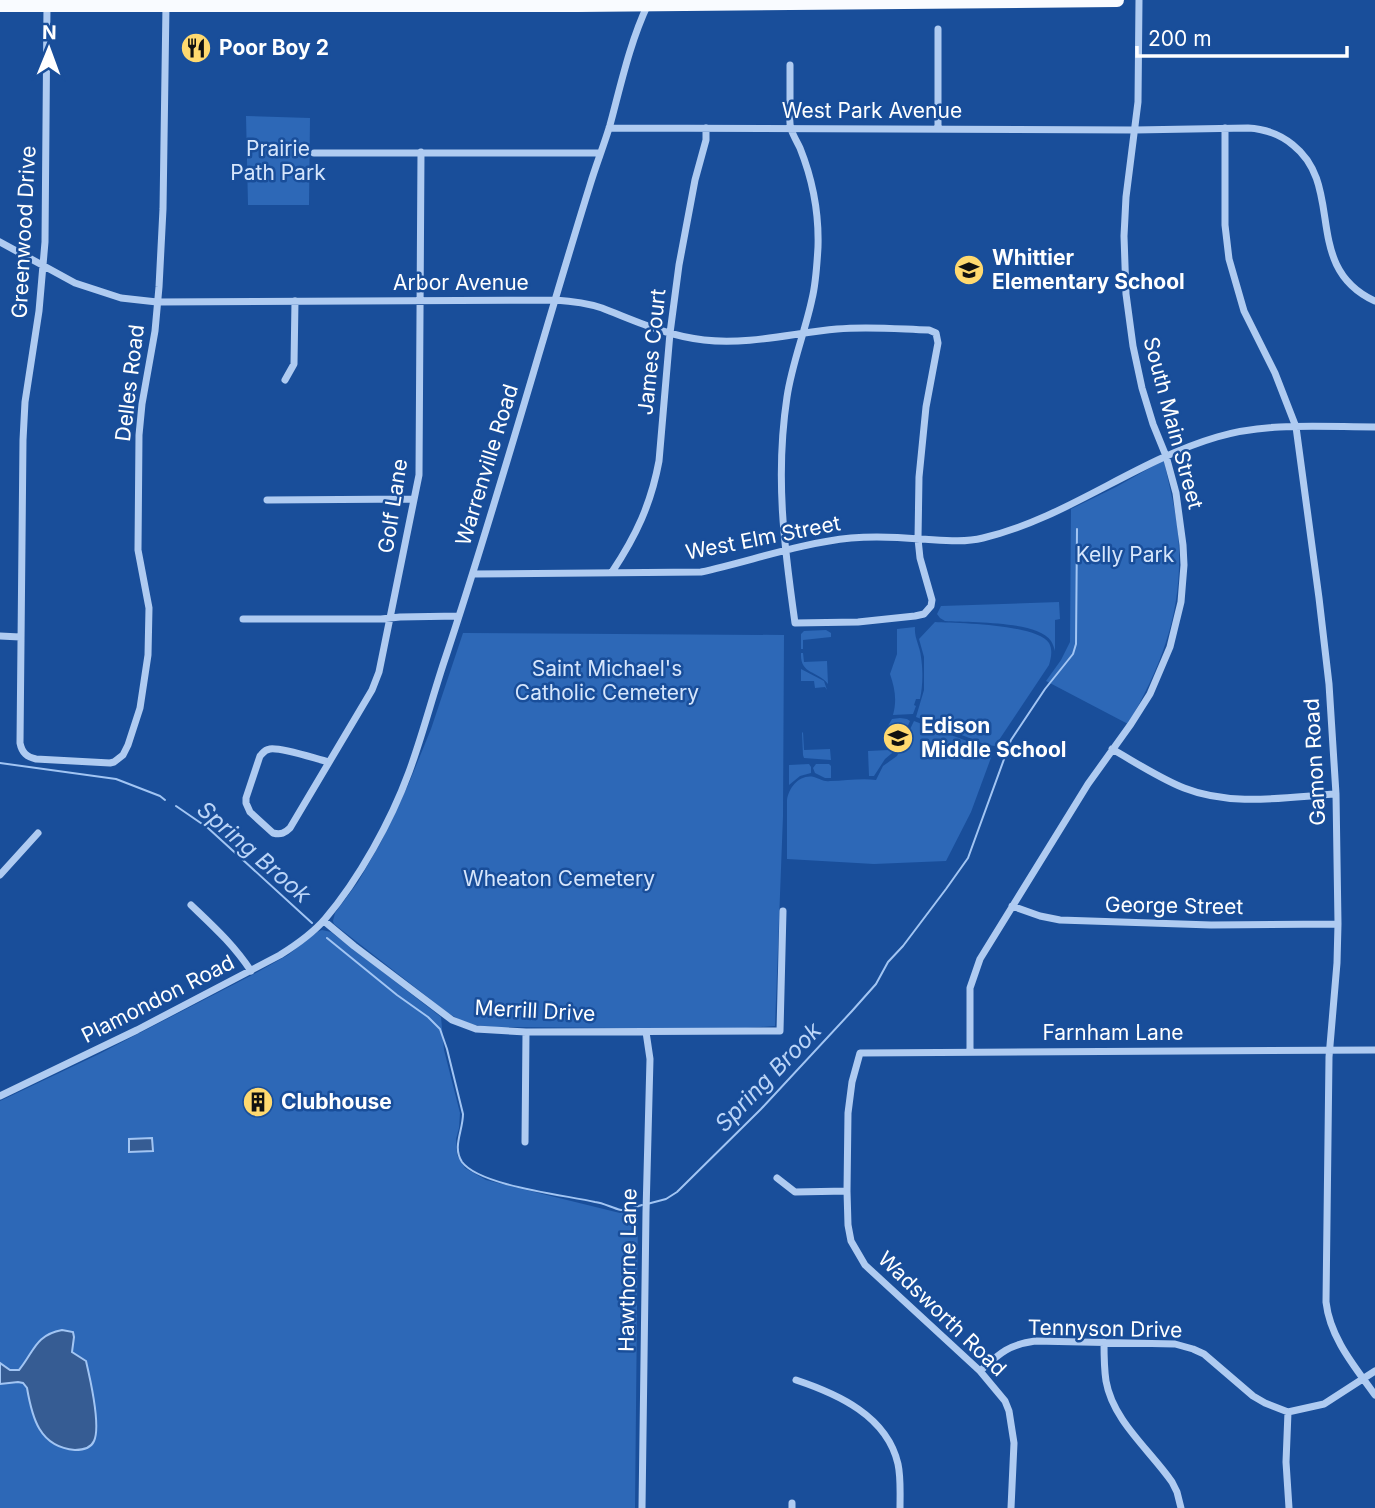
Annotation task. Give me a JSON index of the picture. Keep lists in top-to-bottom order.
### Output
{
  "streets": {
    "street": [
      "West Park Avenue",
      "Greenwood Drive",
      "Arbor Avenue",
      "James Court",
      "Delles Road",
      "South Main Street",
      "Warrenville Road",
      "Golf Lane",
      "West Elm Street",
      "Gamon Road",
      "George Street",
      "Plamondon Road",
      "Merrill Drive",
      "Farnham Lane",
      "Hawthorne Lane",
      "Wadsworth Road",
      "Tennyson Drive"
    ]
  },
  "crossings": [
    ["West Park Avenue", "James Court"],
    ["West Park Avenue", "South Main Street"],
    ["West Park Avenue", "Warrenville Road"],
    ["West Park Avenue", "Gamon Road"],
    ["Greenwood Drive", "Arbor Avenue"],
    ["Greenwood Drive", "Delles Road"],
    ["Arbor Avenue", "James Court"],
    ["Arbor Avenue", "Delles Road"],
    ["Arbor Avenue", "Warrenville Road"],
    ["Arbor Avenue", "Golf Lane"],
    ["Arbor Avenue", "West Elm Street"],
    ["James Court", "West Elm Street"],
    ["South Main Street", "West Elm Street"],
    ["South Main Street", "George Street"],
    ["South Main Street", "Farnham Lane"],
    ["Warrenville Road", "West Elm Street"],
    ["Warrenville Road", "Plamondon Road"],
    ["Warrenville Road", "Merrill Drive"],
    ["West Elm Street", "Gamon Road"],
    ["Gamon Road", "George Street"],
    ["Gamon Road", "Farnham Lane"],
    ["Plamondon Road", "Merrill Drive"],
    ["Merrill Drive", "Hawthorne Lane"],
    ["Farnham Lane", "Wadsworth Road"],
    ["Wadsworth Road", "Tennyson Drive"]
  ],
  "water": ["Spring Brook"],
  "parks": [
    "Prairie Path Park",
    "Kelly Park",
    "Saint Michael's Catholic Cemetery",
    "Wheaton Cemetery"
  ],
  "places": {
    "restaurant": ["Poor Boy 2"],
    "school or university": ["Whittier Elementary School", "Edison Middle School"],
    "building": ["Clubhouse"]
  },
  "scale_bar": "200 m",
  "north": "top"
}
